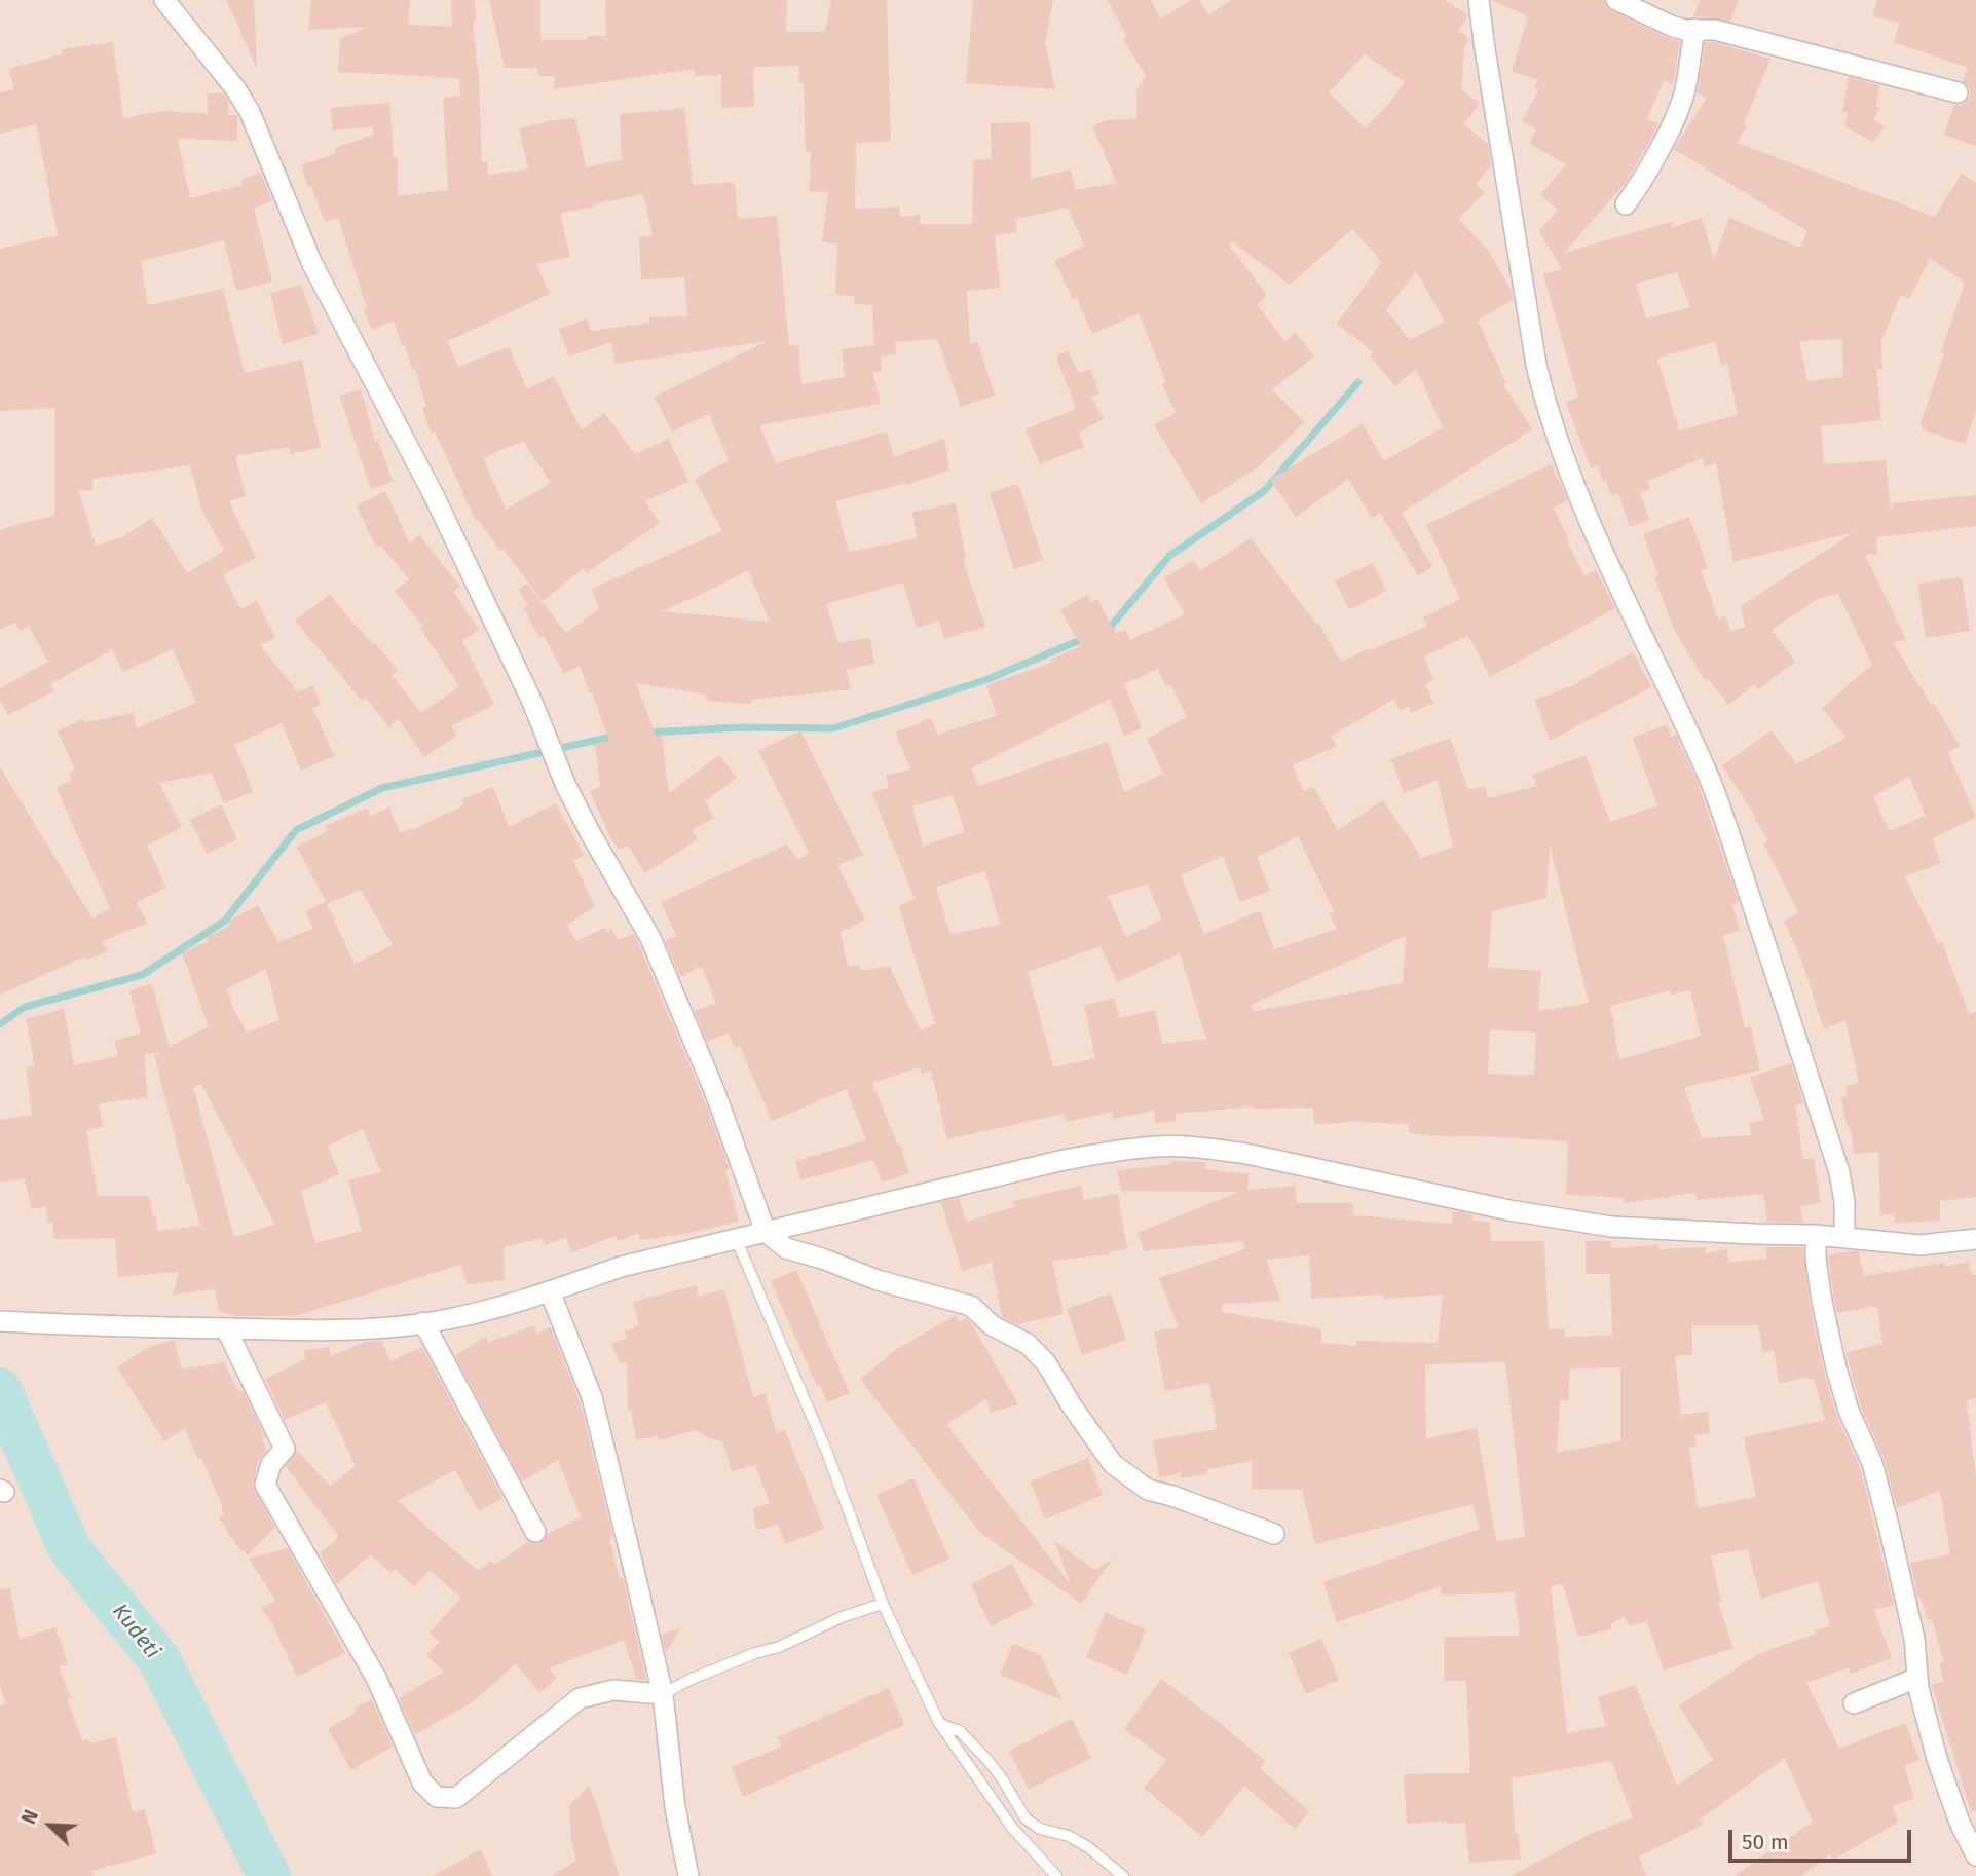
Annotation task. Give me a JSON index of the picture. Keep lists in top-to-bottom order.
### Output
{
  "water": ["Kudeti"],
  "scale_bar": "50 m",
  "north": "top left"
}
